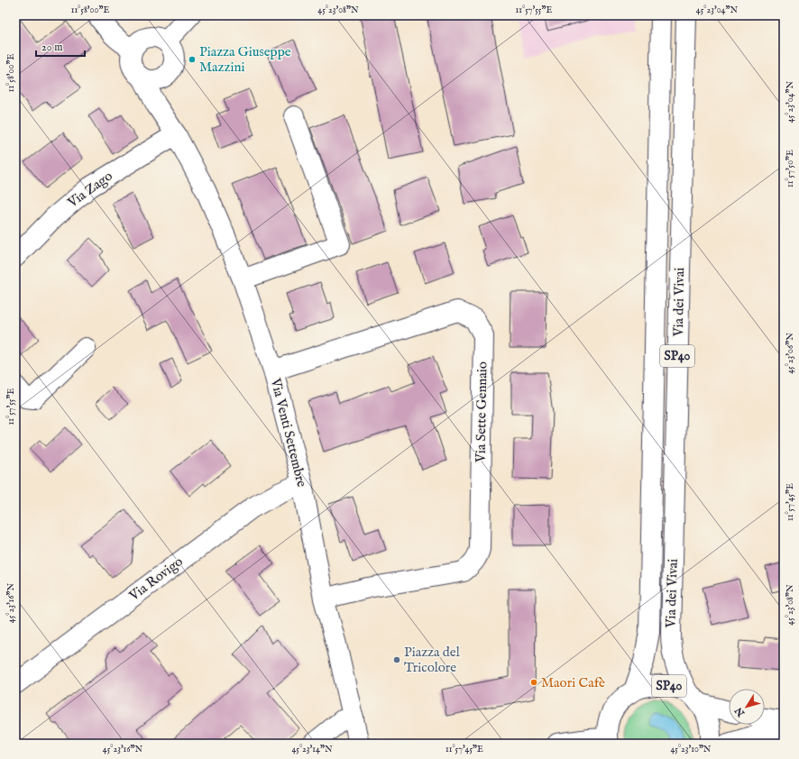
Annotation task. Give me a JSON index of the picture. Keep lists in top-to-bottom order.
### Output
{
  "streets": {
    "street": [
      "Via Zago",
      "Via dei Vivai",
      "SP40",
      "Via Sette Gennaio",
      "Via Venti Settembre",
      "Via Rovigo"
    ]
  },
  "crossings": [
    ["Via Zago", "Via Venti Settembre"],
    ["Via dei Vivai", "SP40"],
    ["Via Sette Gennaio", "Via Venti Settembre"],
    ["Via Venti Settembre", "Via Rovigo"]
  ],
  "places": ["Piazza Giuseppe Mazzini", "Piazza del Tricolore", "Maori Cafè"],
  "scale_bar": "20 m",
  "north": "bottom left",
  "coordinates": [
    "11°58'00\"E",
    "45°23'08\"N",
    "11°57'55\"E",
    "45°23'04\"N",
    "11°57'50\"E",
    "45°23'06\"N",
    "11°57'45\"E",
    "45°23'16\"N",
    "45°23'14\"N",
    "45°23'10\"N"
  ]
}
